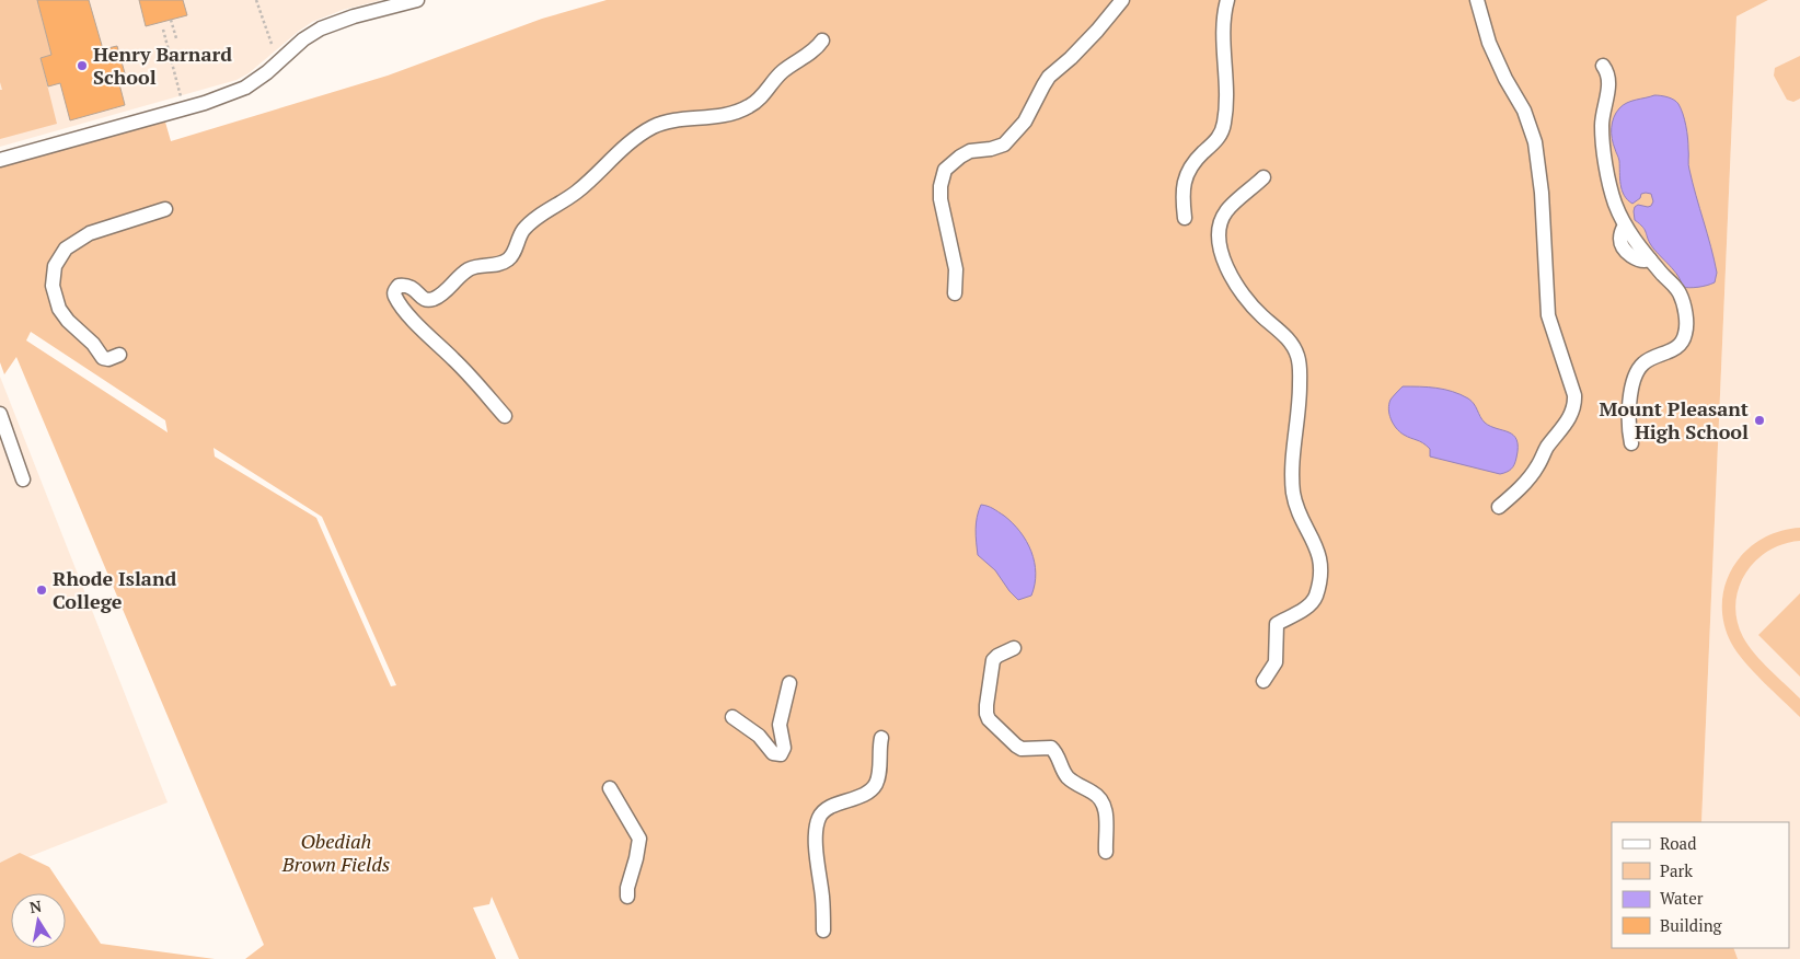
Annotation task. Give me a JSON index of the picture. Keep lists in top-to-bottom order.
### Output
{
  "parks": ["Obediah Brown Fields"],
  "places": ["Henry Barnard School", "Mount Pleasant High School", "Rhode Island College"],
  "legend": [
    "Road",
    "Park",
    "Water",
    "Building"
  ],
  "north": "top"
}
